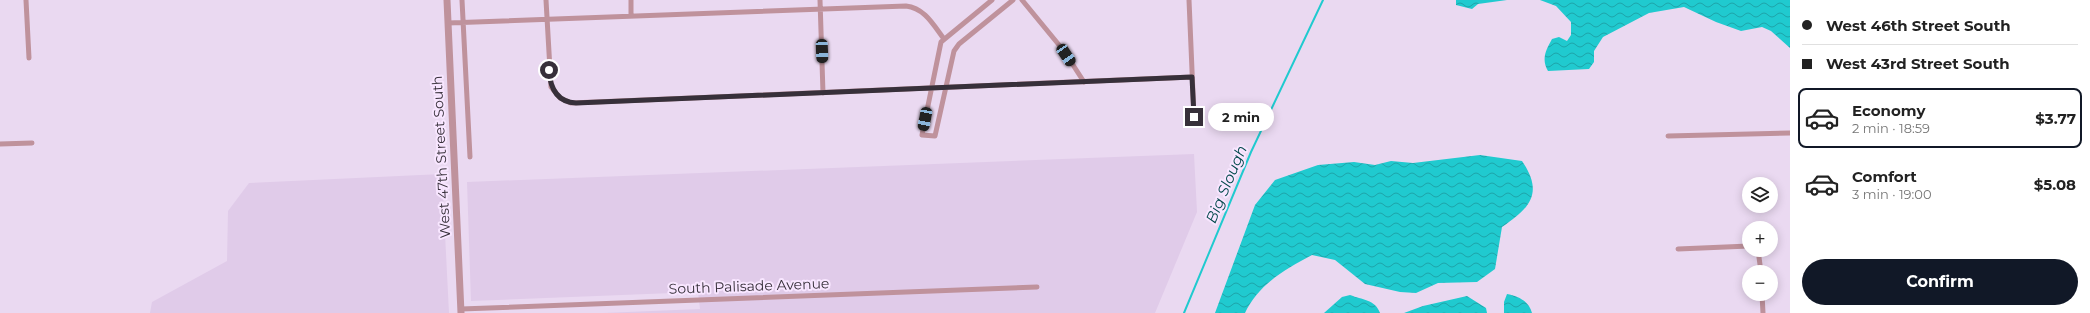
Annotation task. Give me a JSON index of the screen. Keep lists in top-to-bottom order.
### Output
{
  "streets": {
    "street": ["West 47th Street South", "South Palisade Avenue"]
  },
  "crossings": [
    ["West 47th Street South", "South Palisade Avenue"]
  ],
  "water": ["Big Slough"],
  "page": {
    "banner": ["West 46th Street South", "West 43rd Street South"],
    "list": [
      {
        "name": "Economy",
        "note": "2 min · 18:59",
        "value": "$3.77"
      },
      {
        "name": "Comfort",
        "note": "3 min · 19:00",
        "value": "$5.08"
      }
    ],
    "bubble": "2 min",
    "map_buttons": ["+", "−"],
    "buttons": "Confirm"
  }
}
